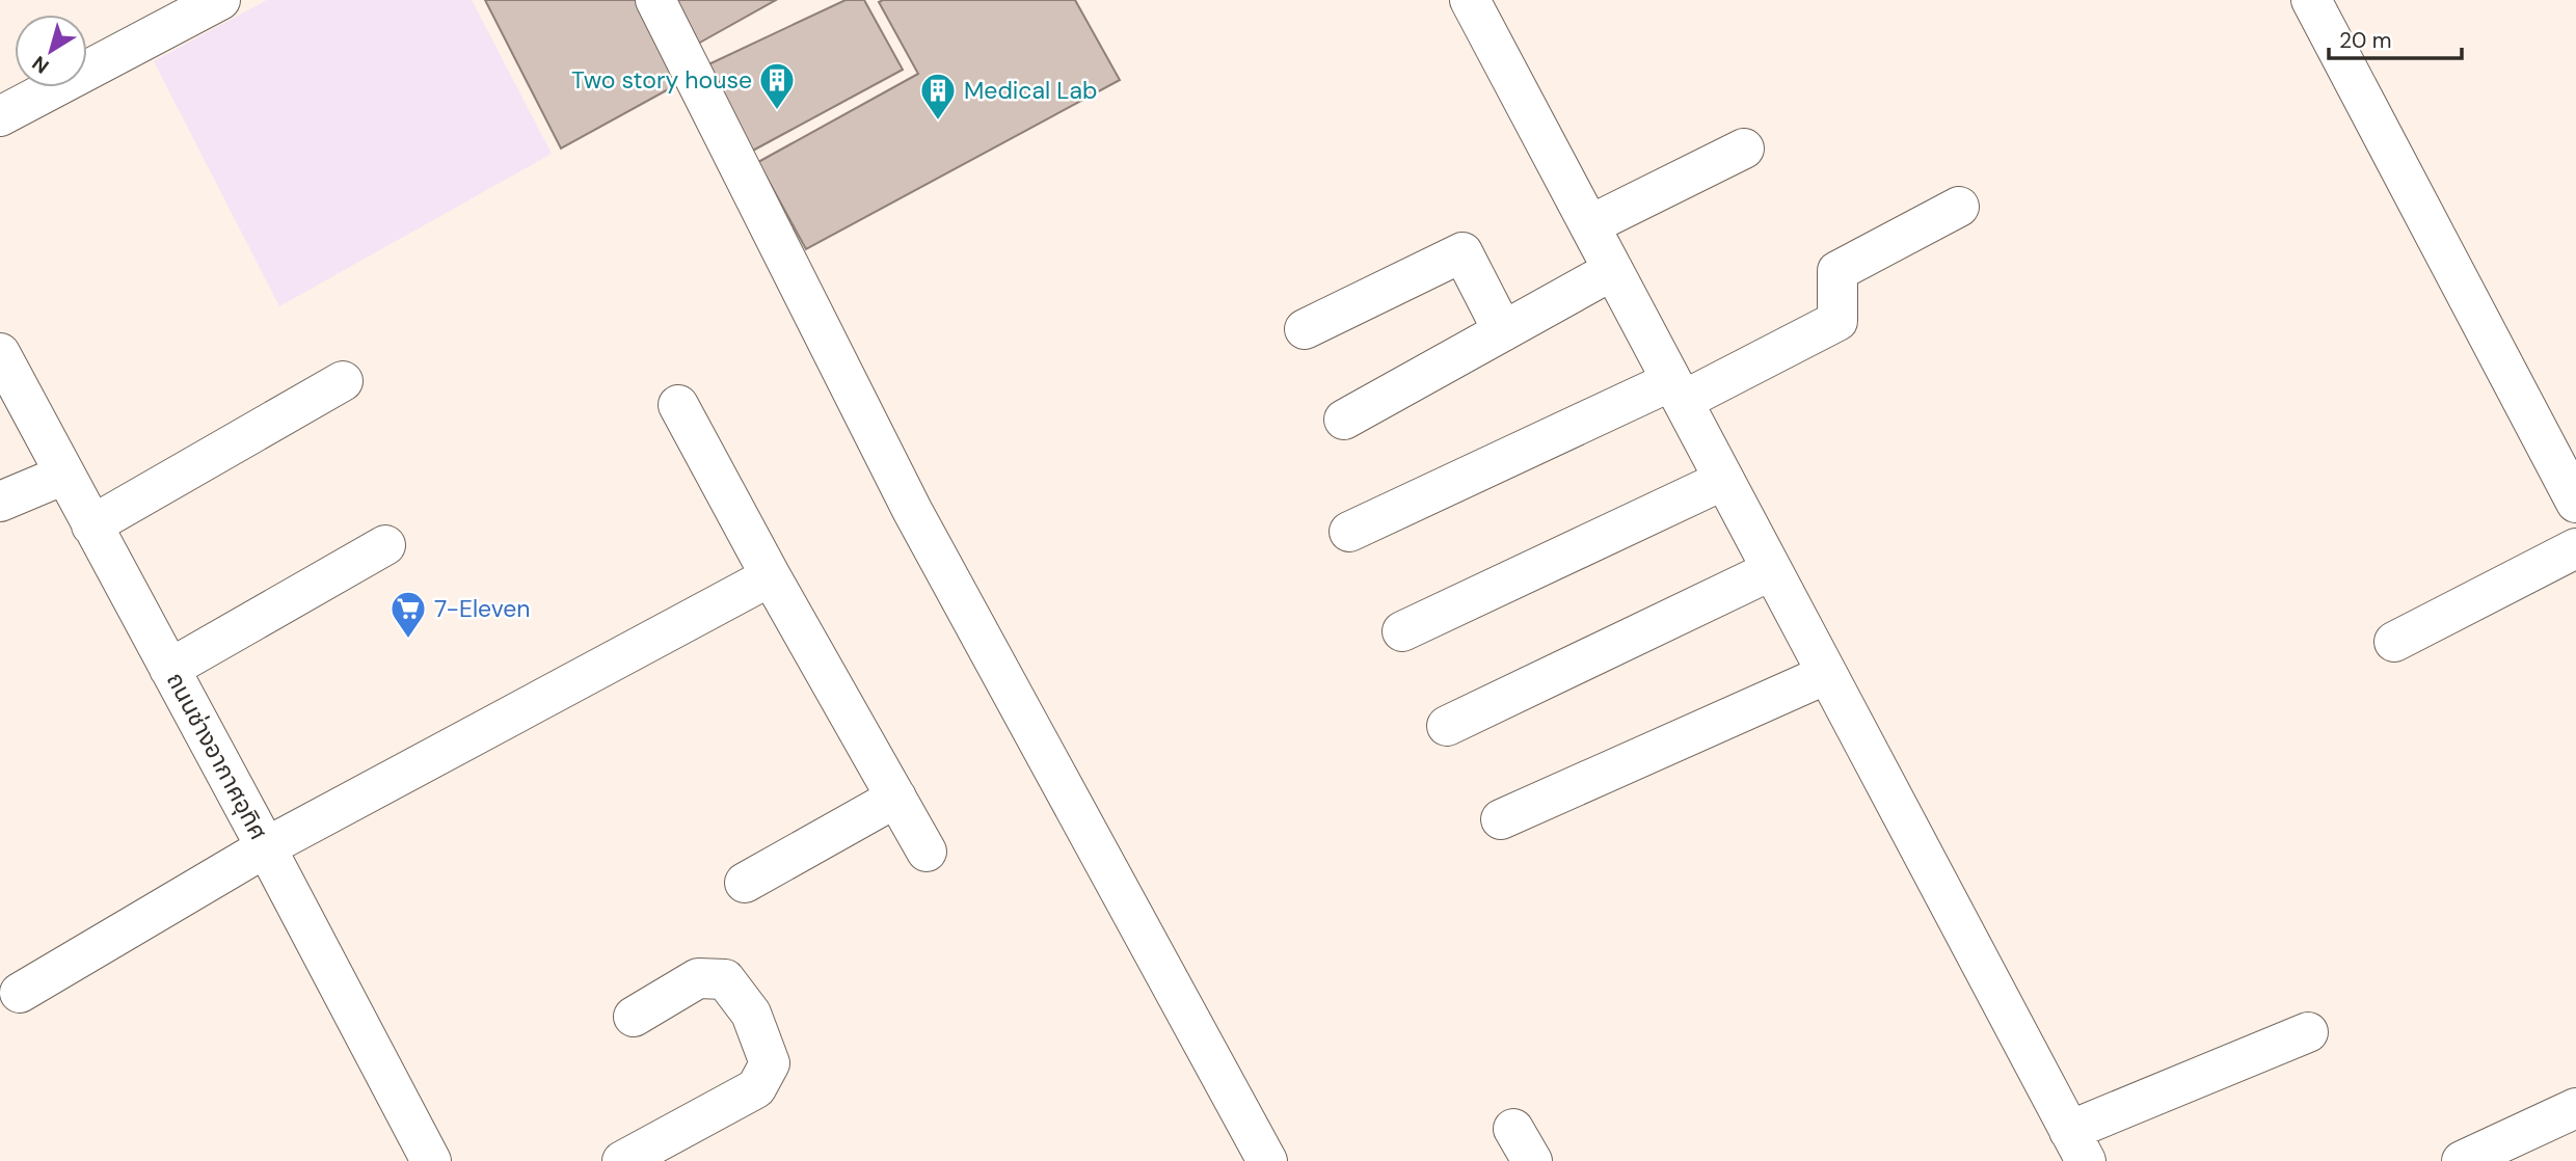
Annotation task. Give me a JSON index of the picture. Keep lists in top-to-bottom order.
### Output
{
  "streets": {
    "street": ["ถนนช่างอากาศอุทิศ"]
  },
  "places": {
    "building": ["Two story house", "Medical Lab"],
    "supermarket": ["7-Eleven"]
  },
  "scale_bar": "20 m",
  "north": "bottom left"
}
